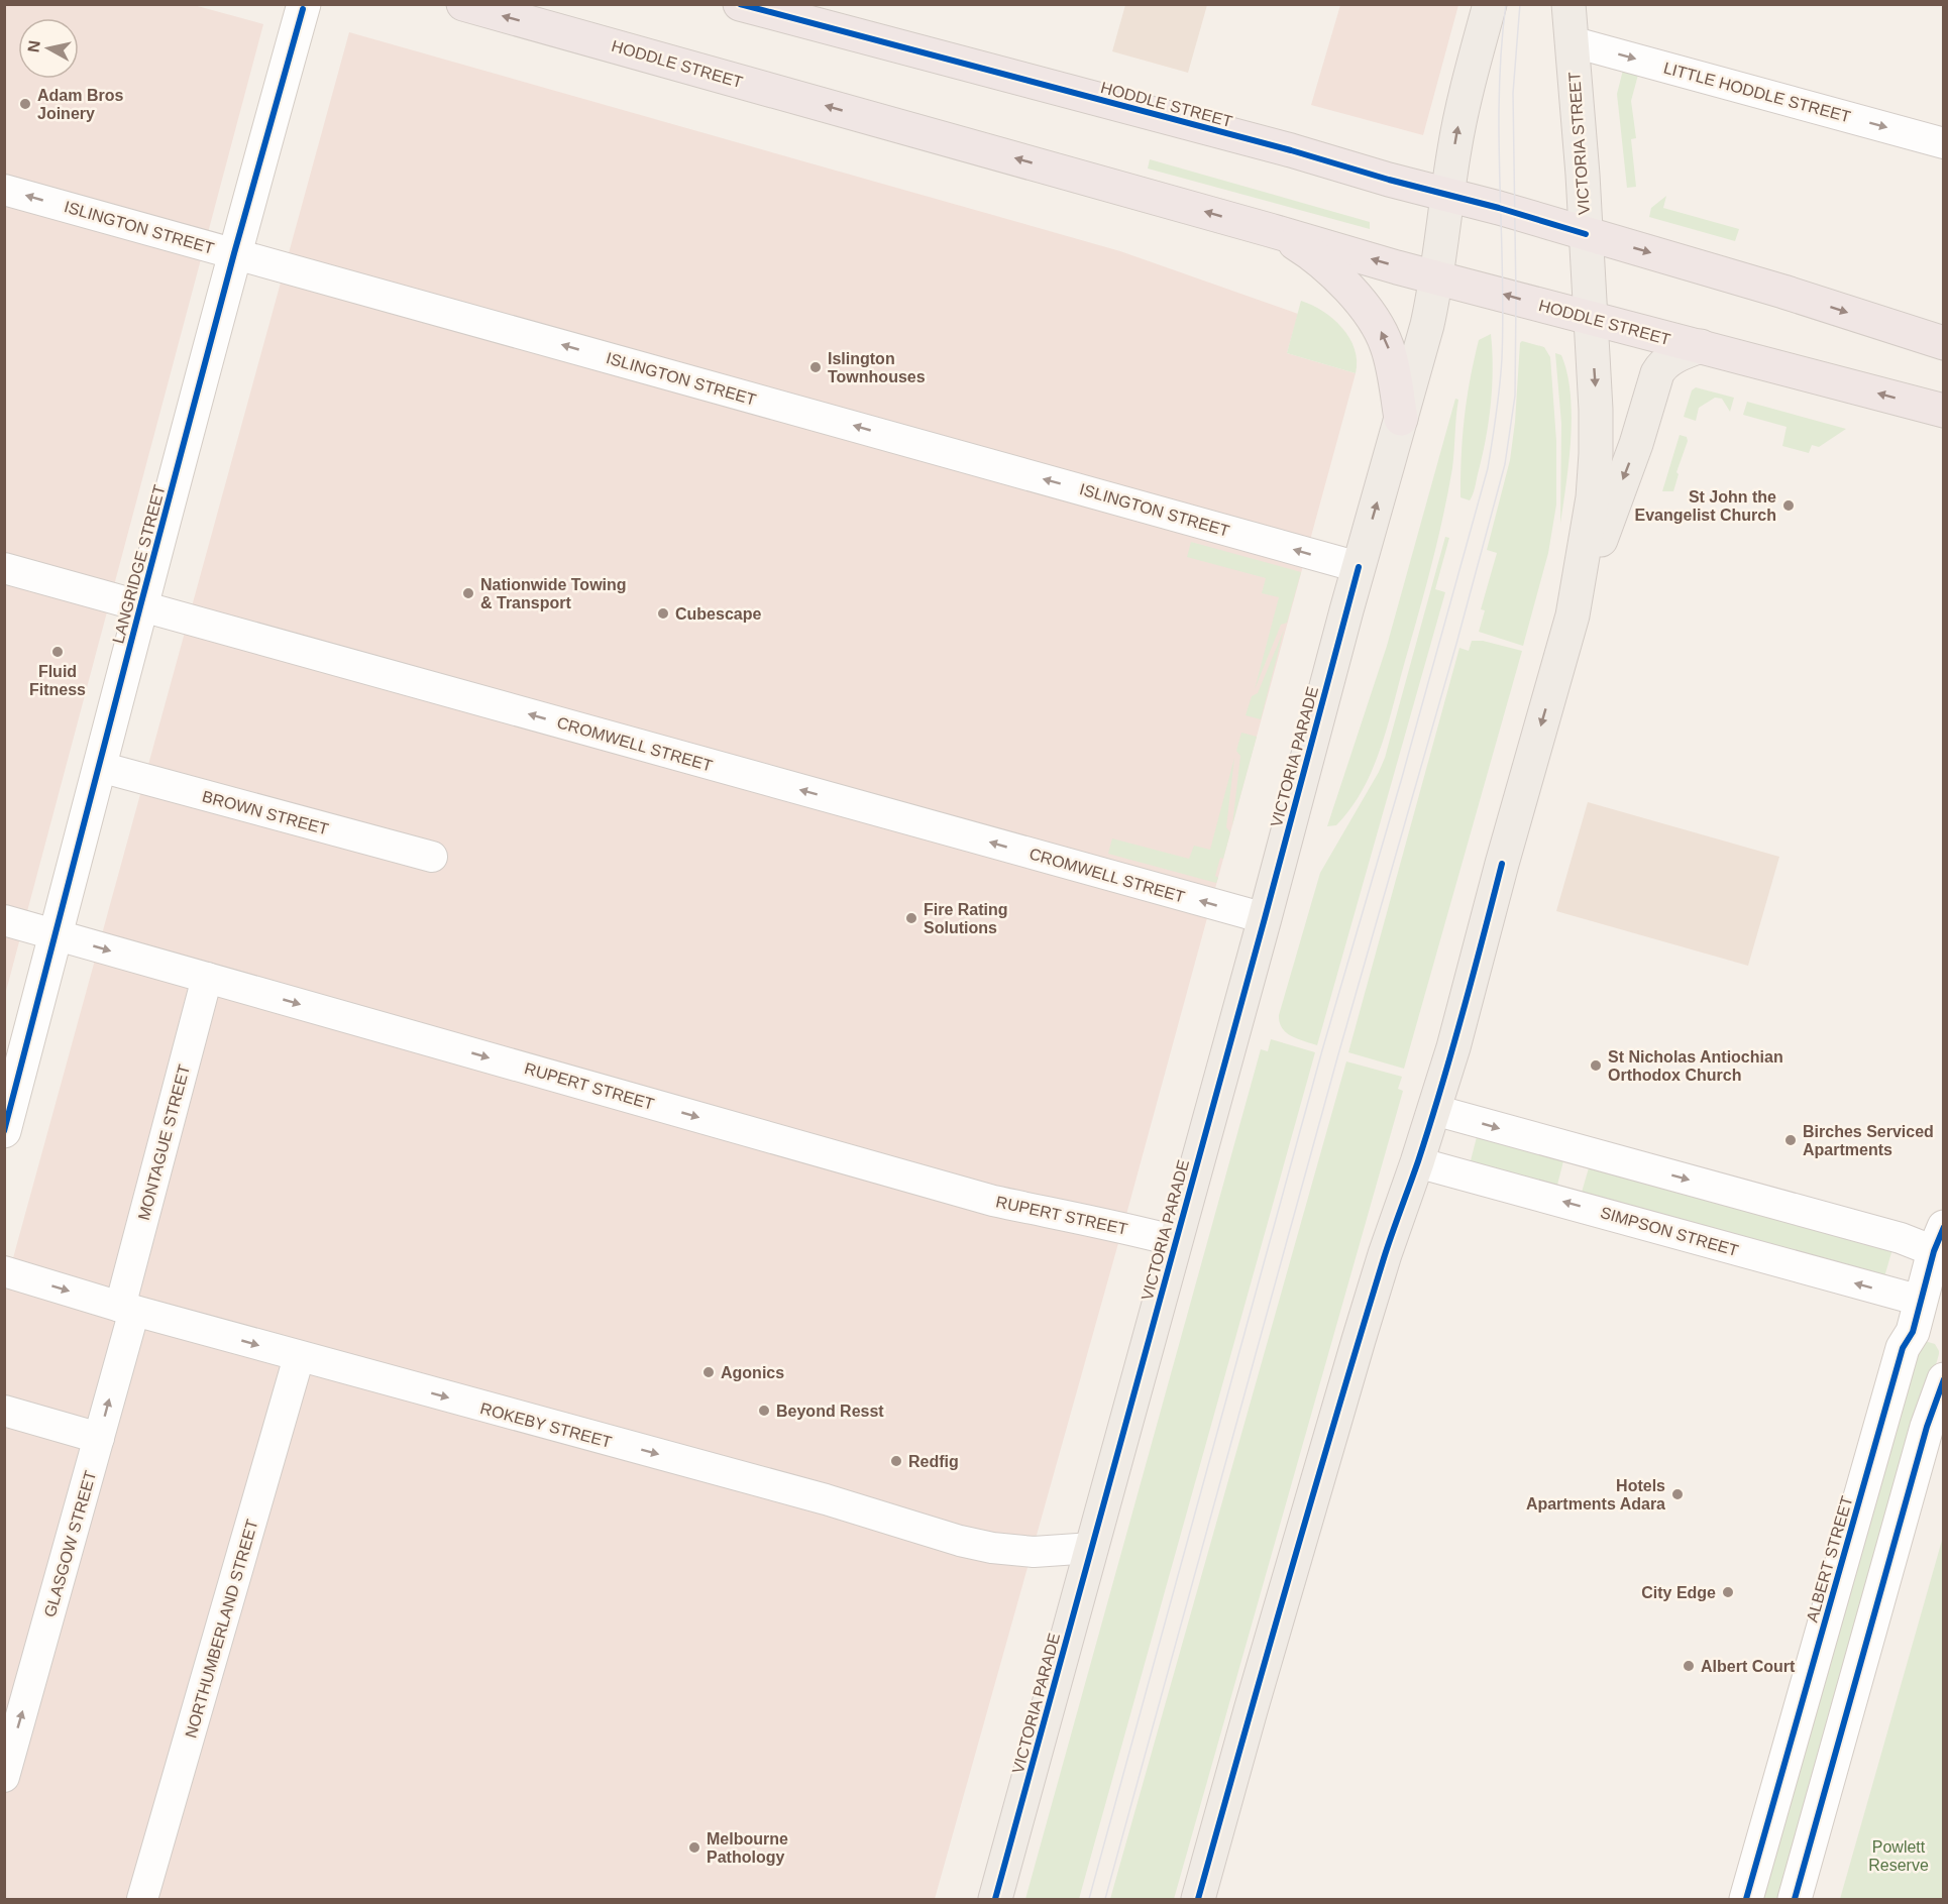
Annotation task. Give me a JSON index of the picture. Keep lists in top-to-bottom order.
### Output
{
  "streets": {
    "highway": ["HODDLE STREET"],
    "main road": ["VICTORIA STREET", "VICTORIA PARADE"],
    "street": [
      "LITTLE HODDLE STREET",
      "ISLINGTON STREET",
      "LANGRIDGE STREET",
      "CROMWELL STREET",
      "BROWN STREET",
      "RUPERT STREET",
      "MONTAGUE STREET",
      "SIMPSON STREET",
      "ROKEBY STREET",
      "GLASGOW STREET",
      "ALBERT STREET",
      "NORTHUMBERLAND STREET"
    ]
  },
  "crossings": [
    ["HODDLE STREET", "VICTORIA STREET"],
    ["HODDLE STREET", "VICTORIA PARADE"],
    ["LITTLE HODDLE STREET", "VICTORIA STREET"],
    ["ISLINGTON STREET", "LANGRIDGE STREET"],
    ["ISLINGTON STREET", "VICTORIA PARADE"],
    ["LANGRIDGE STREET", "CROMWELL STREET"],
    ["LANGRIDGE STREET", "BROWN STREET"],
    ["LANGRIDGE STREET", "RUPERT STREET"],
    ["CROMWELL STREET", "VICTORIA PARADE"],
    ["VICTORIA PARADE", "RUPERT STREET"],
    ["VICTORIA PARADE", "ROKEBY STREET"],
    ["RUPERT STREET", "MONTAGUE STREET"],
    ["MONTAGUE STREET", "ROKEBY STREET"],
    ["MONTAGUE STREET", "GLASGOW STREET"],
    ["SIMPSON STREET", "ALBERT STREET"],
    ["ROKEBY STREET", "GLASGOW STREET"],
    ["ROKEBY STREET", "NORTHUMBERLAND STREET"]
  ],
  "one_way": [
    "LITTLE HODDLE STREET",
    "ISLINGTON STREET",
    "CROMWELL STREET",
    "RUPERT STREET",
    "ROKEBY STREET",
    "GLASGOW STREET"
  ],
  "parks": ["Powlett Reserve"],
  "places": [
    "Adam Bros Joinery",
    "Islington Townhouses",
    "St John the Evangelist Church",
    "Nationwide Towing & Transport",
    "Cubescape",
    "Fluid Fitness",
    "Fire Rating Solutions",
    "St Nicholas Antiochian Orthodox Church",
    "Birches Serviced Apartments",
    "Agonics",
    "Beyond Resst",
    "Redfig",
    "Hotels Apartments Adara",
    "City Edge",
    "Albert Court",
    "Melbourne Pathology"
  ],
  "north": "left"
}
